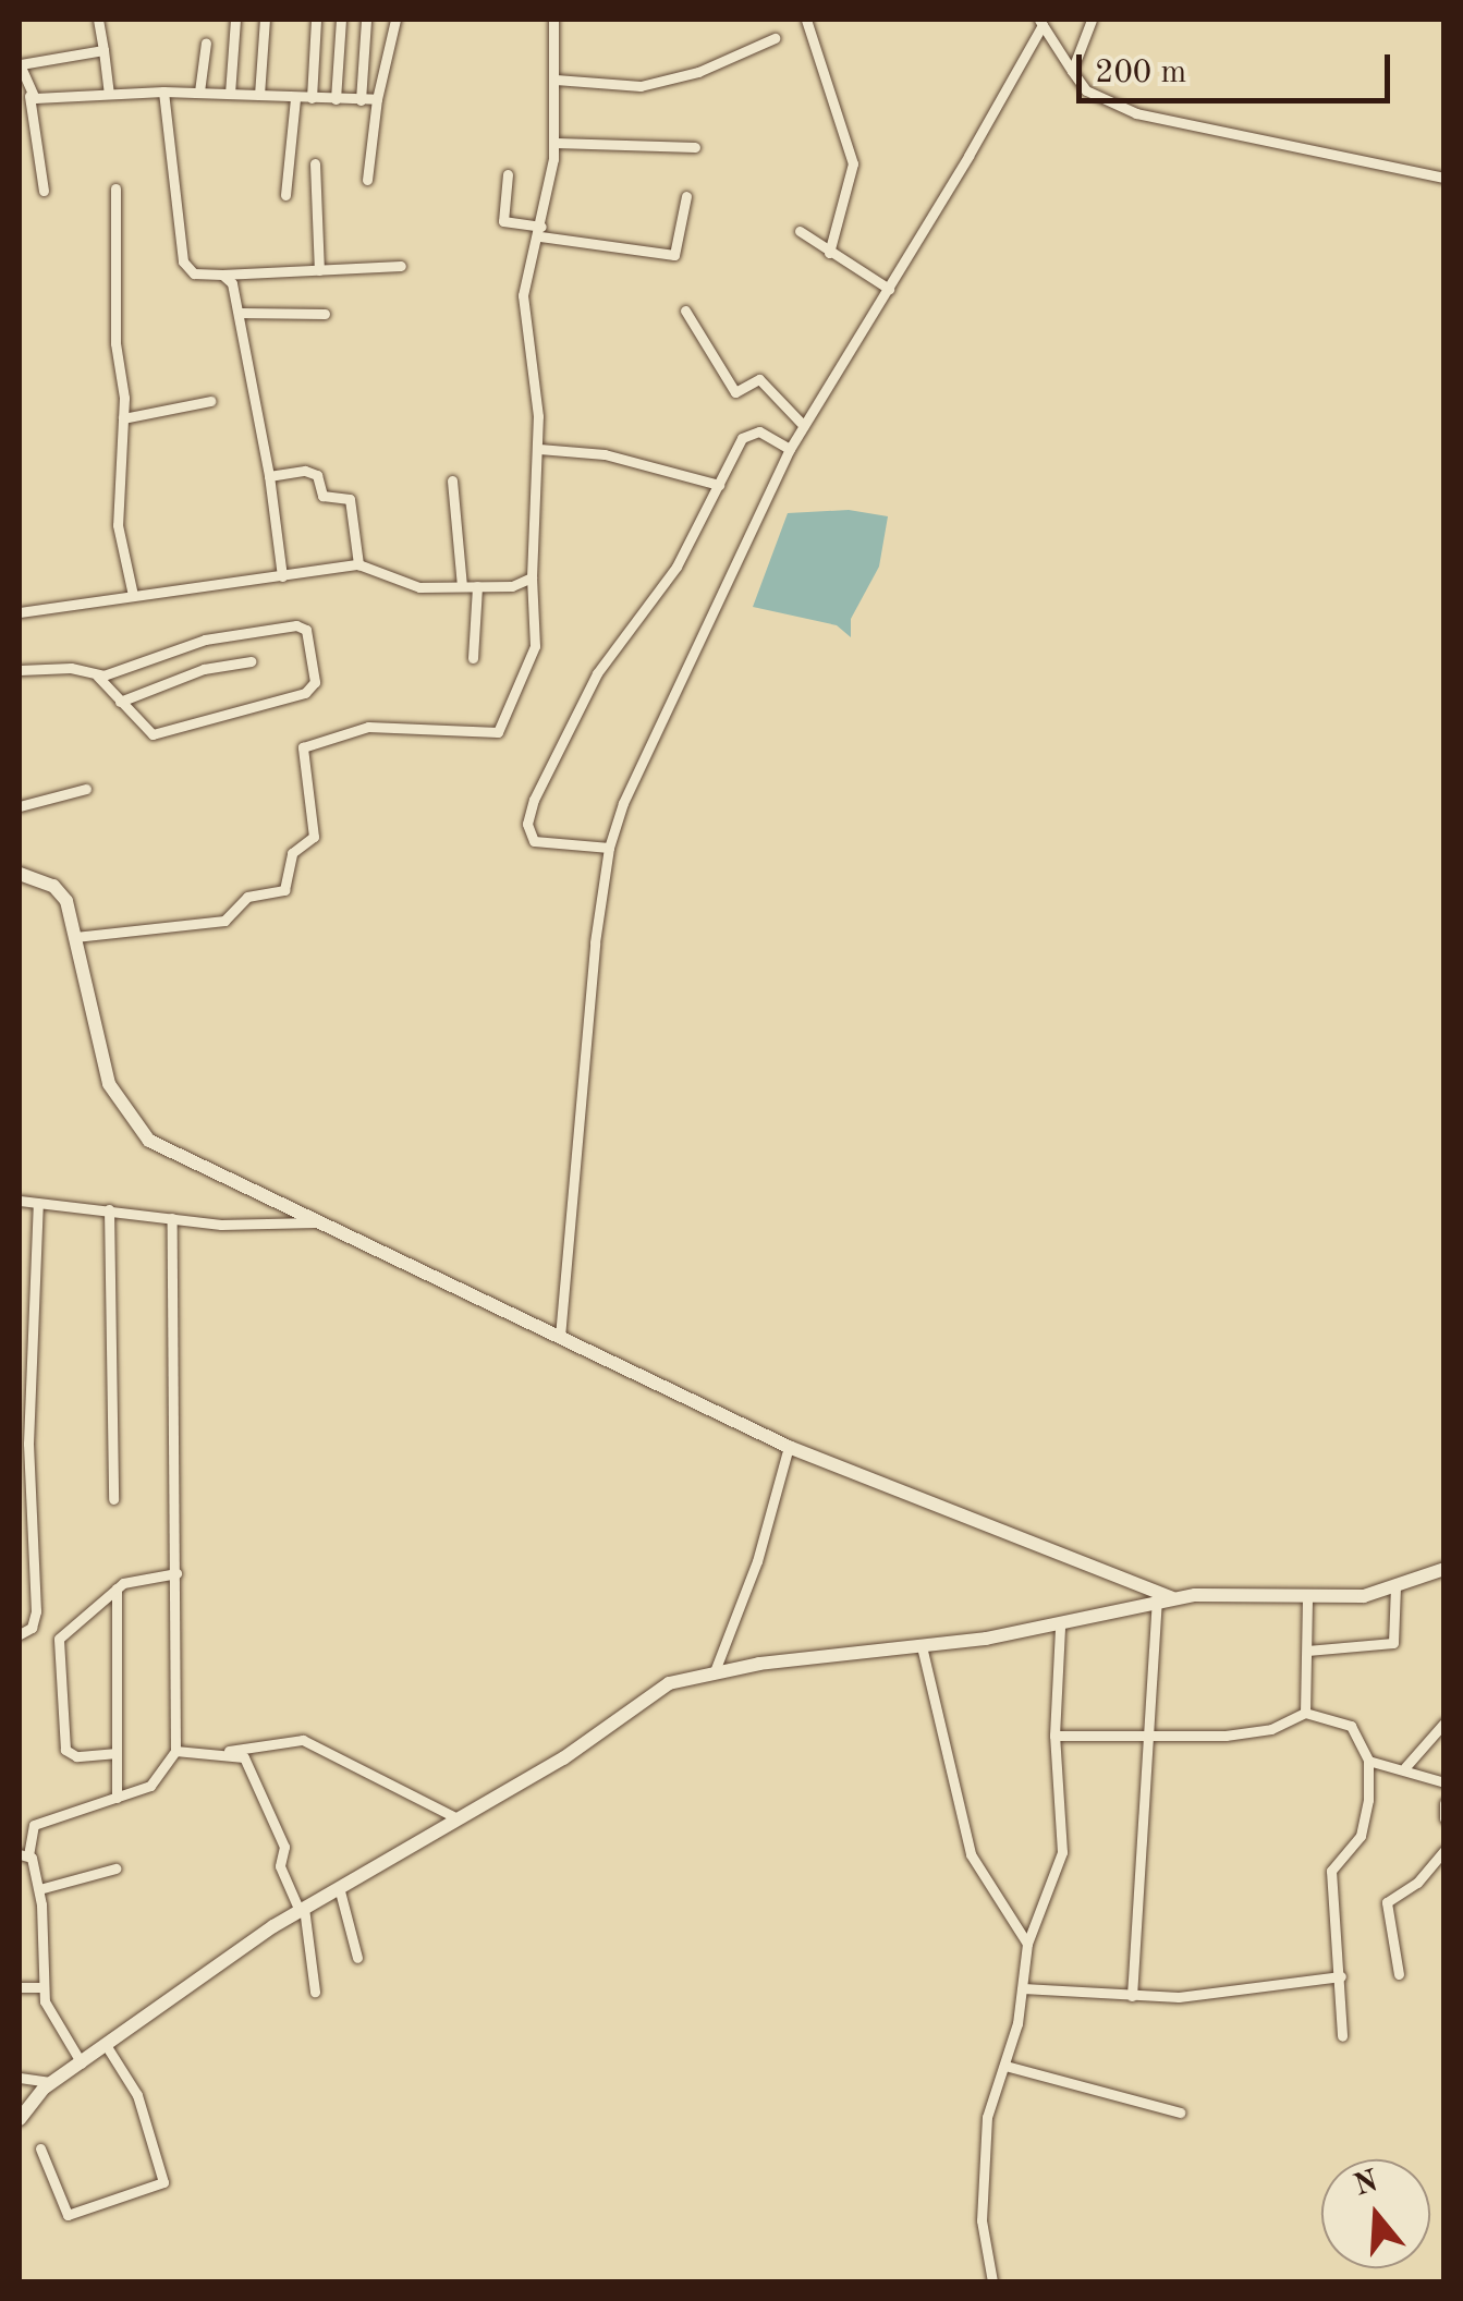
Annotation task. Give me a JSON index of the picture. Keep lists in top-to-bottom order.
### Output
{
  "scale_bar": "200 m",
  "north": "top"
}
